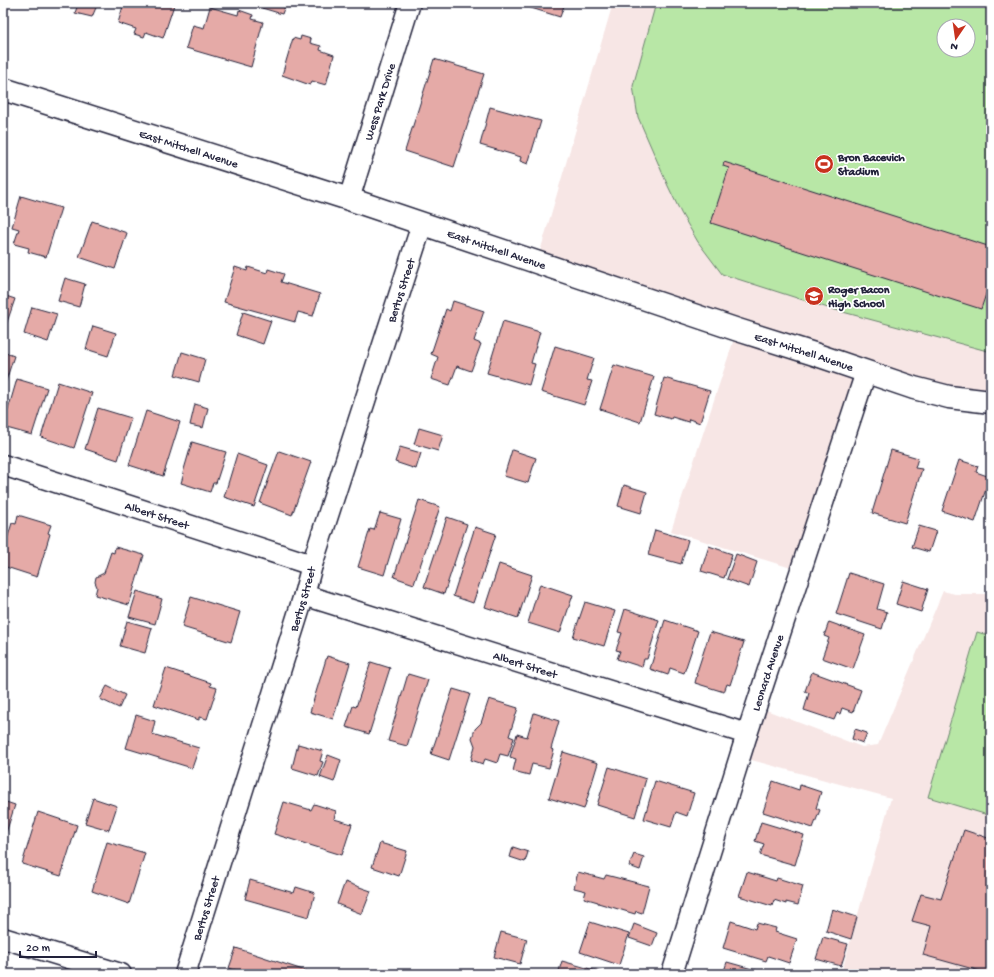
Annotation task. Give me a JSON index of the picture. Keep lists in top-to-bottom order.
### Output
{
  "streets": {
    "street": [
      "Wess Park Drive",
      "East Mitchell Avenue",
      "Bertus Street",
      "Albert Street",
      "Leonard Avenue"
    ]
  },
  "crossings": [
    ["Wess Park Drive", "East Mitchell Avenue"],
    ["East Mitchell Avenue", "Bertus Street"],
    ["East Mitchell Avenue", "Leonard Avenue"],
    ["Bertus Street", "Albert Street"],
    ["Albert Street", "Leonard Avenue"]
  ],
  "places": {
    "sports": ["Bron Bacevich Stadium"],
    "school or university": ["Roger Bacon High School"]
  },
  "scale_bar": "20 m",
  "north": "bottom"
}
